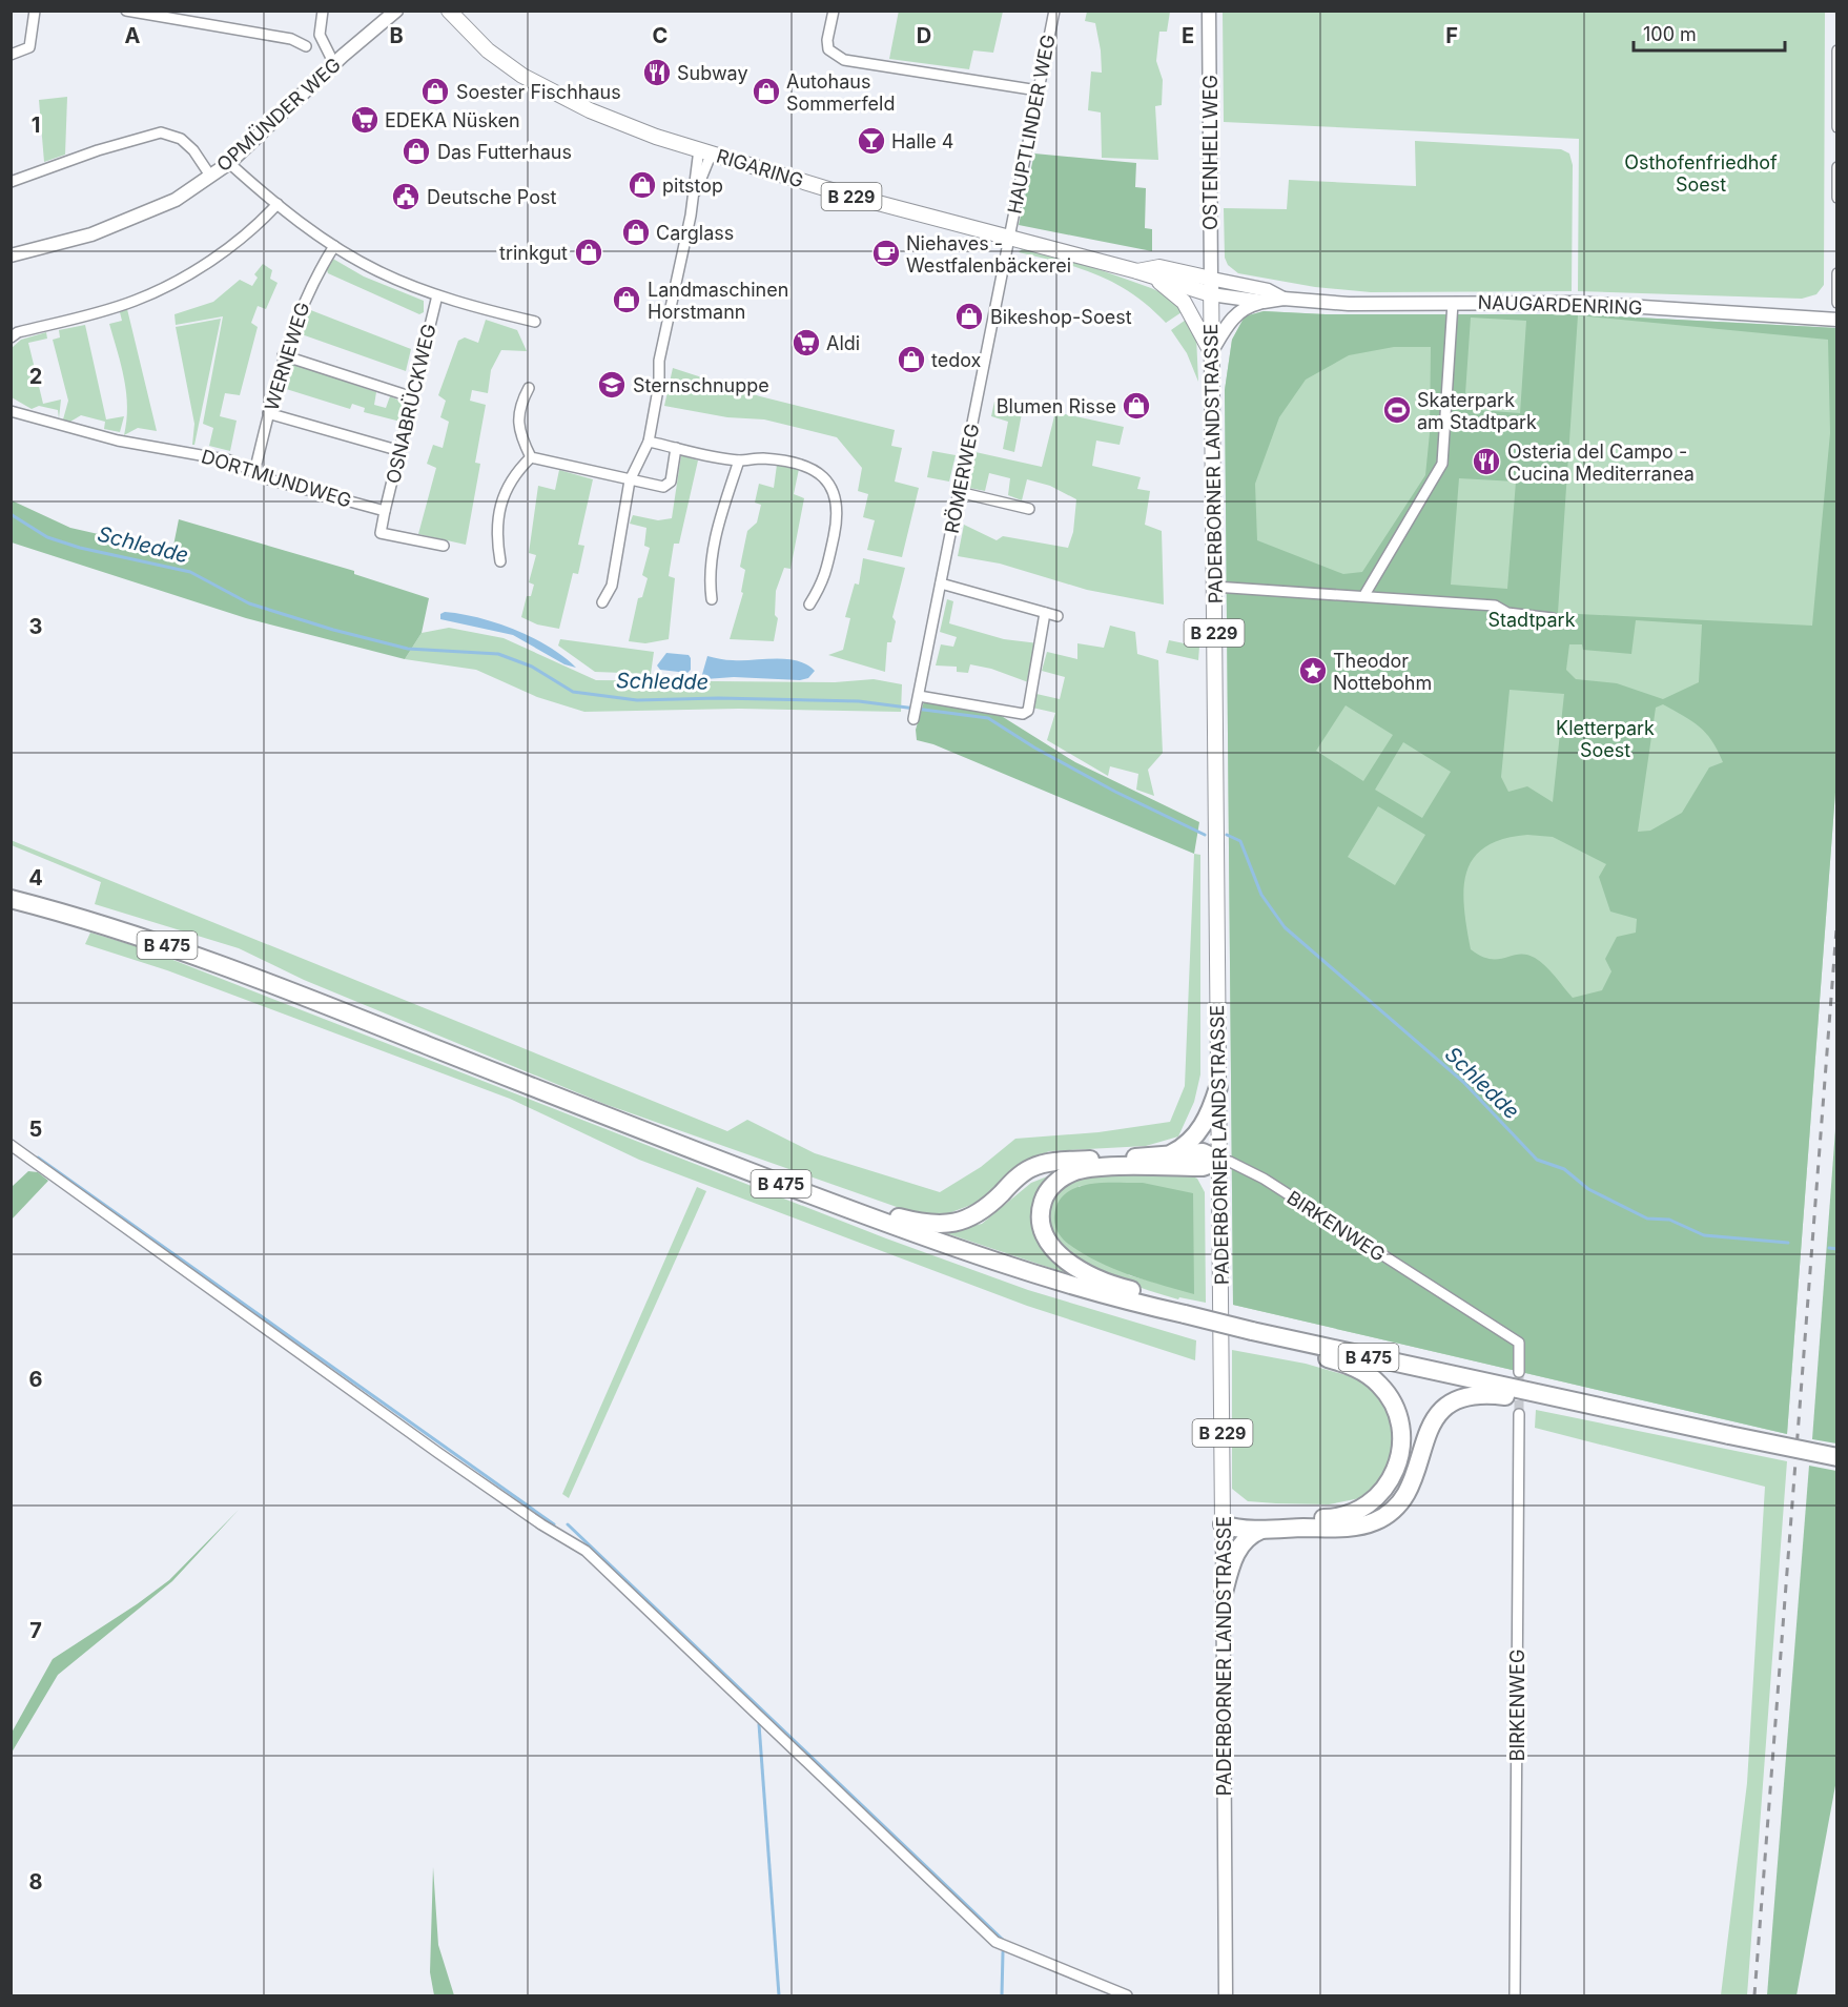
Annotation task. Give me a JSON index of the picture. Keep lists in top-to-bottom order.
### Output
{
  "streets": {
    "highway": ["B 475"],
    "main road": [
      "OPMÜNDER WEG",
      "OSTENHELLWEG",
      "RIGARING",
      "B 229",
      "NAUGARDENRING",
      "PADERBORNER LANDSTRASSE"
    ],
    "street": [
      "HAUPTLINDER WEG",
      "WERNEWEG",
      "OSNABRÜCKWEG",
      "DORTMUNDWEG",
      "RÖMERWEG",
      "BIRKENWEG"
    ]
  },
  "crossings": [
    ["HAUPTLINDER WEG", "RIGARING"],
    ["HAUPTLINDER WEG", "RÖMERWEG"],
    ["OSTENHELLWEG", "RIGARING"],
    ["OSTENHELLWEG", "NAUGARDENRING"],
    ["OSTENHELLWEG", "PADERBORNER LANDSTRASSE"],
    ["RIGARING", "NAUGARDENRING"],
    ["RIGARING", "PADERBORNER LANDSTRASSE"],
    ["RIGARING", "RÖMERWEG"],
    ["NAUGARDENRING", "PADERBORNER LANDSTRASSE"],
    ["WERNEWEG", "DORTMUNDWEG"],
    ["OSNABRÜCKWEG", "DORTMUNDWEG"],
    ["PADERBORNER LANDSTRASSE", "BIRKENWEG"]
  ],
  "water": ["Schledde"],
  "parks": ["Osthofenfriedhof Soest", "Stadtpark", "Kletterpark Soest"],
  "places": {
    "restaurant": ["Subway", "Osteria del Campo - Cucina Mediterranea"],
    "shop": [
      "Soester Fischhaus",
      "Autohaus Sommerfeld",
      "Das Futterhaus",
      "pitstop",
      "Carglass",
      "trinkgut",
      "Landmaschinen Horstmann",
      "Bikeshop-Soest",
      "tedox",
      "Blumen Risse"
    ],
    "supermarket": ["EDEKA Nüsken", "Aldi"],
    "bar": ["Halle 4"],
    "public building": ["Deutsche Post"],
    "cafe": ["Niehaves - Westfalenbäckerei"],
    "school or university": ["Sternschnuppe"],
    "sports": ["Skaterpark am Stadtpark"],
    "place": ["Theodor Nottebohm"]
  },
  "scale_bar": "100 m",
  "grid": {
    "columns": [
      "A",
      "B",
      "C",
      "D",
      "E",
      "F"
    ],
    "rows": [
      "1",
      "2",
      "3",
      "4",
      "5",
      "6",
      "7",
      "8"
    ]
  }
}
